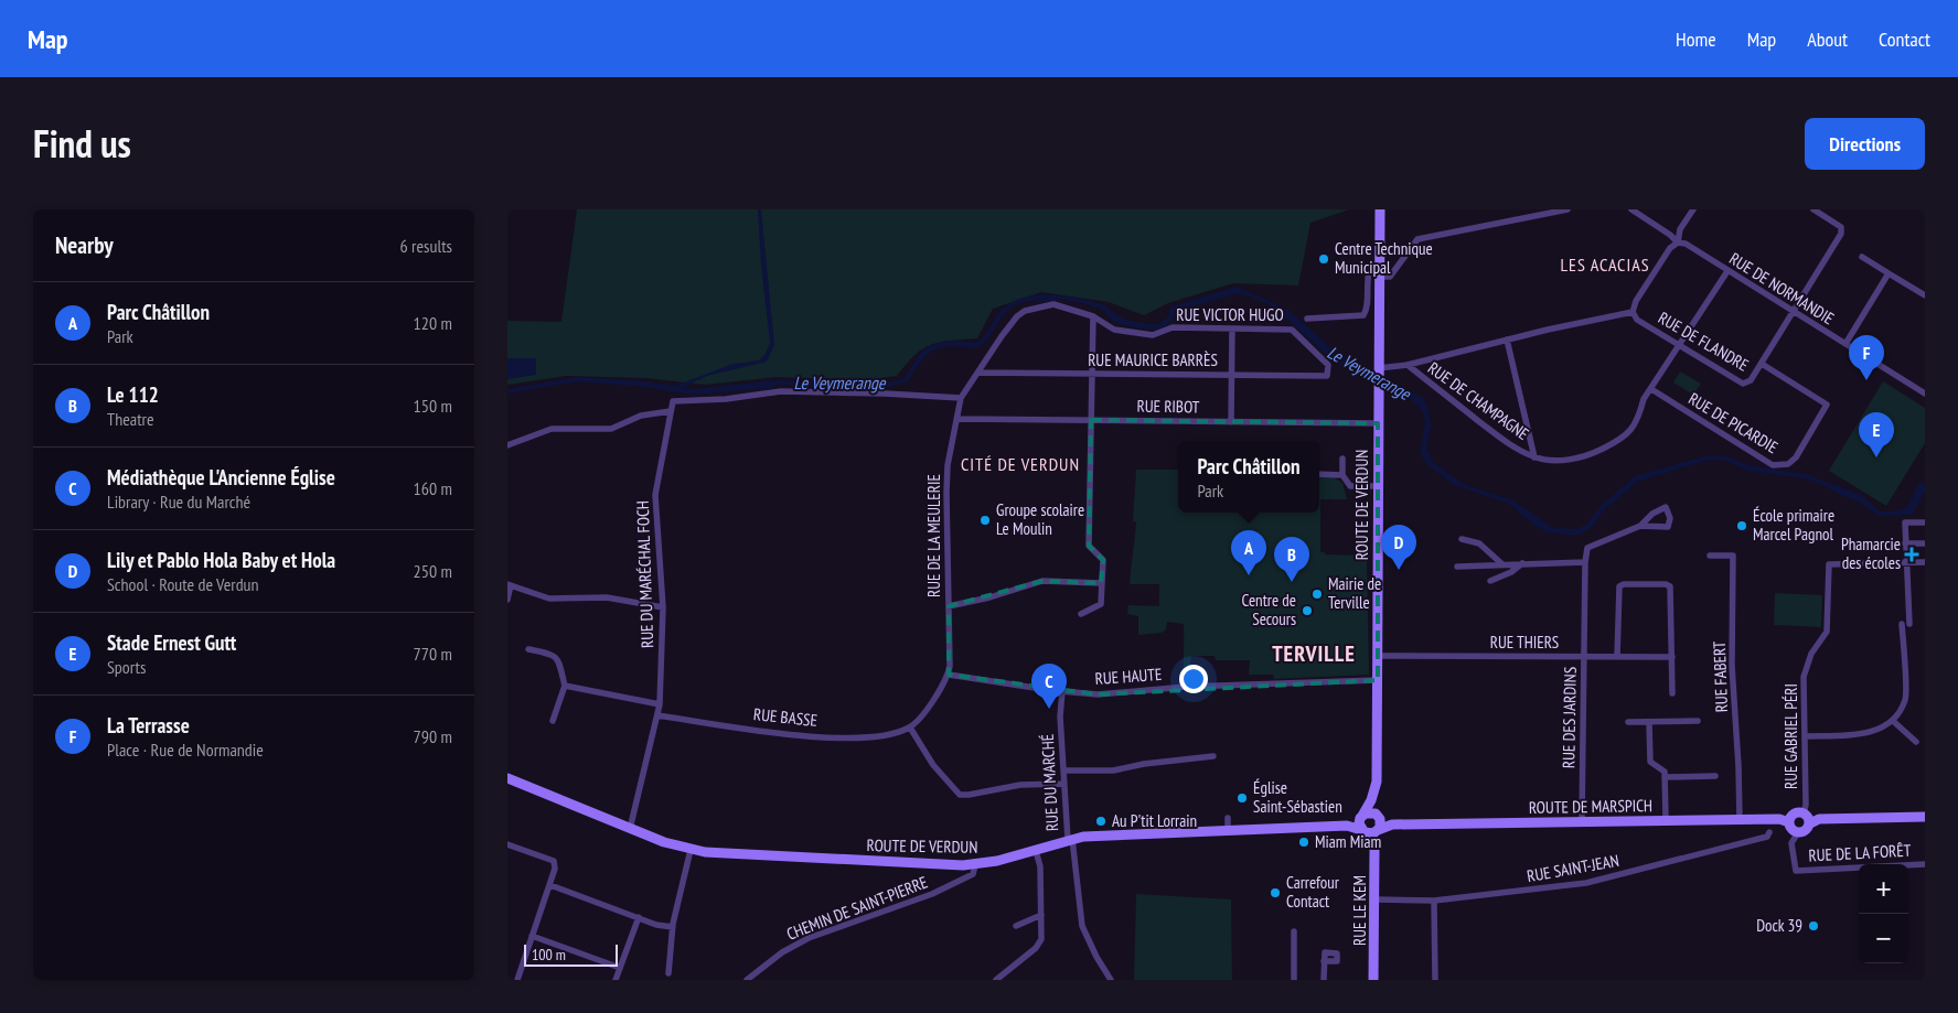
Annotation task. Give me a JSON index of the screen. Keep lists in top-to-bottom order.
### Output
{
  "streets": {
    "main road": ["ROUTE DE VERDUN", "ROUTE DE MARSPICH", "RUE LE KEM"],
    "street": [
      "RUE DE NORMANDIE",
      "RUE VICTOR HUGO",
      "RUE DE FLANDRE",
      "RUE MAURICE BARRÈS",
      "RUE DE CHAMPAGNE",
      "RUE RIBOT",
      "RUE DE PICARDIE",
      "RUE DE LA MEULERIE",
      "RUE DU MARÉCHAL FOCH",
      "RUE THIERS",
      "RUE HAUTE",
      "RUE FABERT",
      "RUE BASSE",
      "RUE DES JARDINS",
      "RUE GABRIEL PÉRI",
      "RUE DU MARCHÉ",
      "RUE DE LA FORÊT",
      "RUE SAINT-JEAN",
      "CHEMIN DE SAINT-PIERRE"
    ]
  },
  "crossings": [
    ["RUE DE NORMANDIE", "RUE DE FLANDRE"],
    ["RUE DE NORMANDIE", "RUE DE CHAMPAGNE"],
    ["RUE VICTOR HUGO", "RUE MAURICE BARRÈS"],
    ["RUE VICTOR HUGO", "RUE DE LA MEULERIE"],
    ["RUE DE FLANDRE", "RUE DE CHAMPAGNE"],
    ["RUE DE FLANDRE", "RUE DE PICARDIE"],
    ["RUE DE CHAMPAGNE", "RUE DE PICARDIE"],
    ["RUE RIBOT", "ROUTE DE VERDUN"],
    ["RUE RIBOT", "RUE DE LA MEULERIE"],
    ["ROUTE DE VERDUN", "RUE DU MARÉCHAL FOCH"],
    ["ROUTE DE VERDUN", "RUE THIERS"],
    ["ROUTE DE VERDUN", "RUE HAUTE"],
    ["ROUTE DE VERDUN", "RUE DU MARCHÉ"],
    ["ROUTE DE VERDUN", "ROUTE DE MARSPICH"],
    ["ROUTE DE VERDUN", "CHEMIN DE SAINT-PIERRE"],
    ["ROUTE DE VERDUN", "RUE LE KEM"],
    ["RUE DE LA MEULERIE", "RUE HAUTE"],
    ["RUE DU MARÉCHAL FOCH", "RUE BASSE"],
    ["RUE THIERS", "RUE DES JARDINS"],
    ["RUE HAUTE", "RUE DU MARCHÉ"],
    ["RUE FABERT", "ROUTE DE MARSPICH"],
    ["RUE DES JARDINS", "ROUTE DE MARSPICH"],
    ["RUE GABRIEL PÉRI", "ROUTE DE MARSPICH"],
    ["RUE GABRIEL PÉRI", "RUE DE LA FORÊT"],
    ["ROUTE DE MARSPICH", "RUE DE LA FORÊT"],
    ["ROUTE DE MARSPICH", "RUE LE KEM"],
    ["RUE SAINT-JEAN", "RUE LE KEM"]
  ],
  "districts": ["LES ACACIAS", "CITÉ DE VERDUN", "TERVILLE"],
  "water": ["Le Veymerange"],
  "places": {
    "other": [
      "Centre Technique Municipal",
      "Groupe scolaire Le Moulin",
      "École primaire Marcel Pagnol",
      "Mairie de Terville",
      "Centre de Secours",
      "Église Saint-Sébastien",
      "Au P'tit Lorrain",
      "Miam Miam",
      "Carrefour Contact",
      "Dock 39"
    ],
    "health": ["Phamarcie des écoles"]
  },
  "scale_bar": "100 m",
  "page": {
    "header": "Map",
    "nav": [
      "Home",
      "Map",
      "About",
      "Contact"
    ],
    "title": "Find us",
    "buttons": "Directions",
    "heading": ["Nearby", "6 results"],
    "list": [
      {
        "mark": "A",
        "name": "Parc Châtillon",
        "note": "Park",
        "value": "120 m"
      },
      {
        "mark": "B",
        "name": "Le 112",
        "note": "Theatre",
        "value": "150 m"
      },
      {
        "mark": "C",
        "name": "Médiathèque L'Ancienne Église",
        "note": "Library · Rue du Marché",
        "value": "160 m"
      },
      {
        "mark": "D",
        "name": "Lily et Pablo Hola Baby et Hola",
        "note": "School · Route de Verdun",
        "value": "250 m"
      },
      {
        "mark": "E",
        "name": "Stade Ernest Gutt",
        "note": "Sports",
        "value": "770 m"
      },
      {
        "mark": "F",
        "name": "La Terrasse",
        "note": "Place · Rue de Normandie",
        "value": "790 m"
      }
    ],
    "pins": [
      "F",
      "E",
      "D",
      "A",
      "B",
      "C"
    ],
    "popup": ["Parc Châtillon", "Park"],
    "map_buttons": ["+", "−"],
    "scale": "100 m"
  }
}
